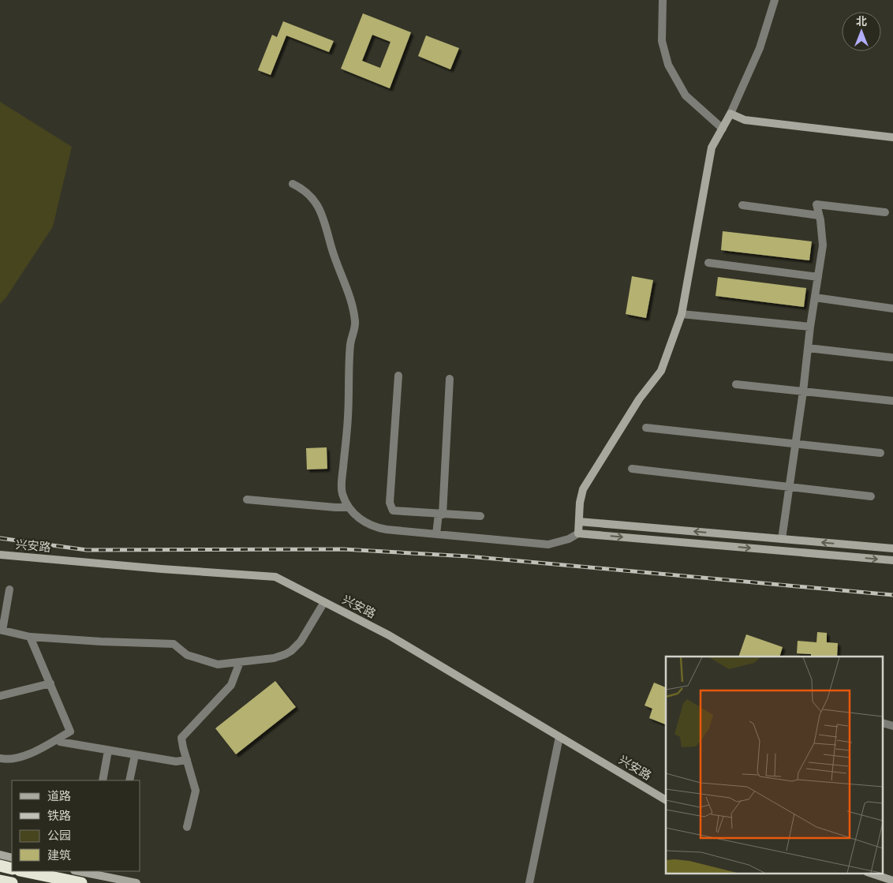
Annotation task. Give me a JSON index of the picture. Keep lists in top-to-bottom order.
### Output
{
  "streets": {
    "street": ["兴安路"]
  },
  "legend": [
    "道路",
    "铁路",
    "公园",
    "建筑"
  ],
  "north": "top"
}
